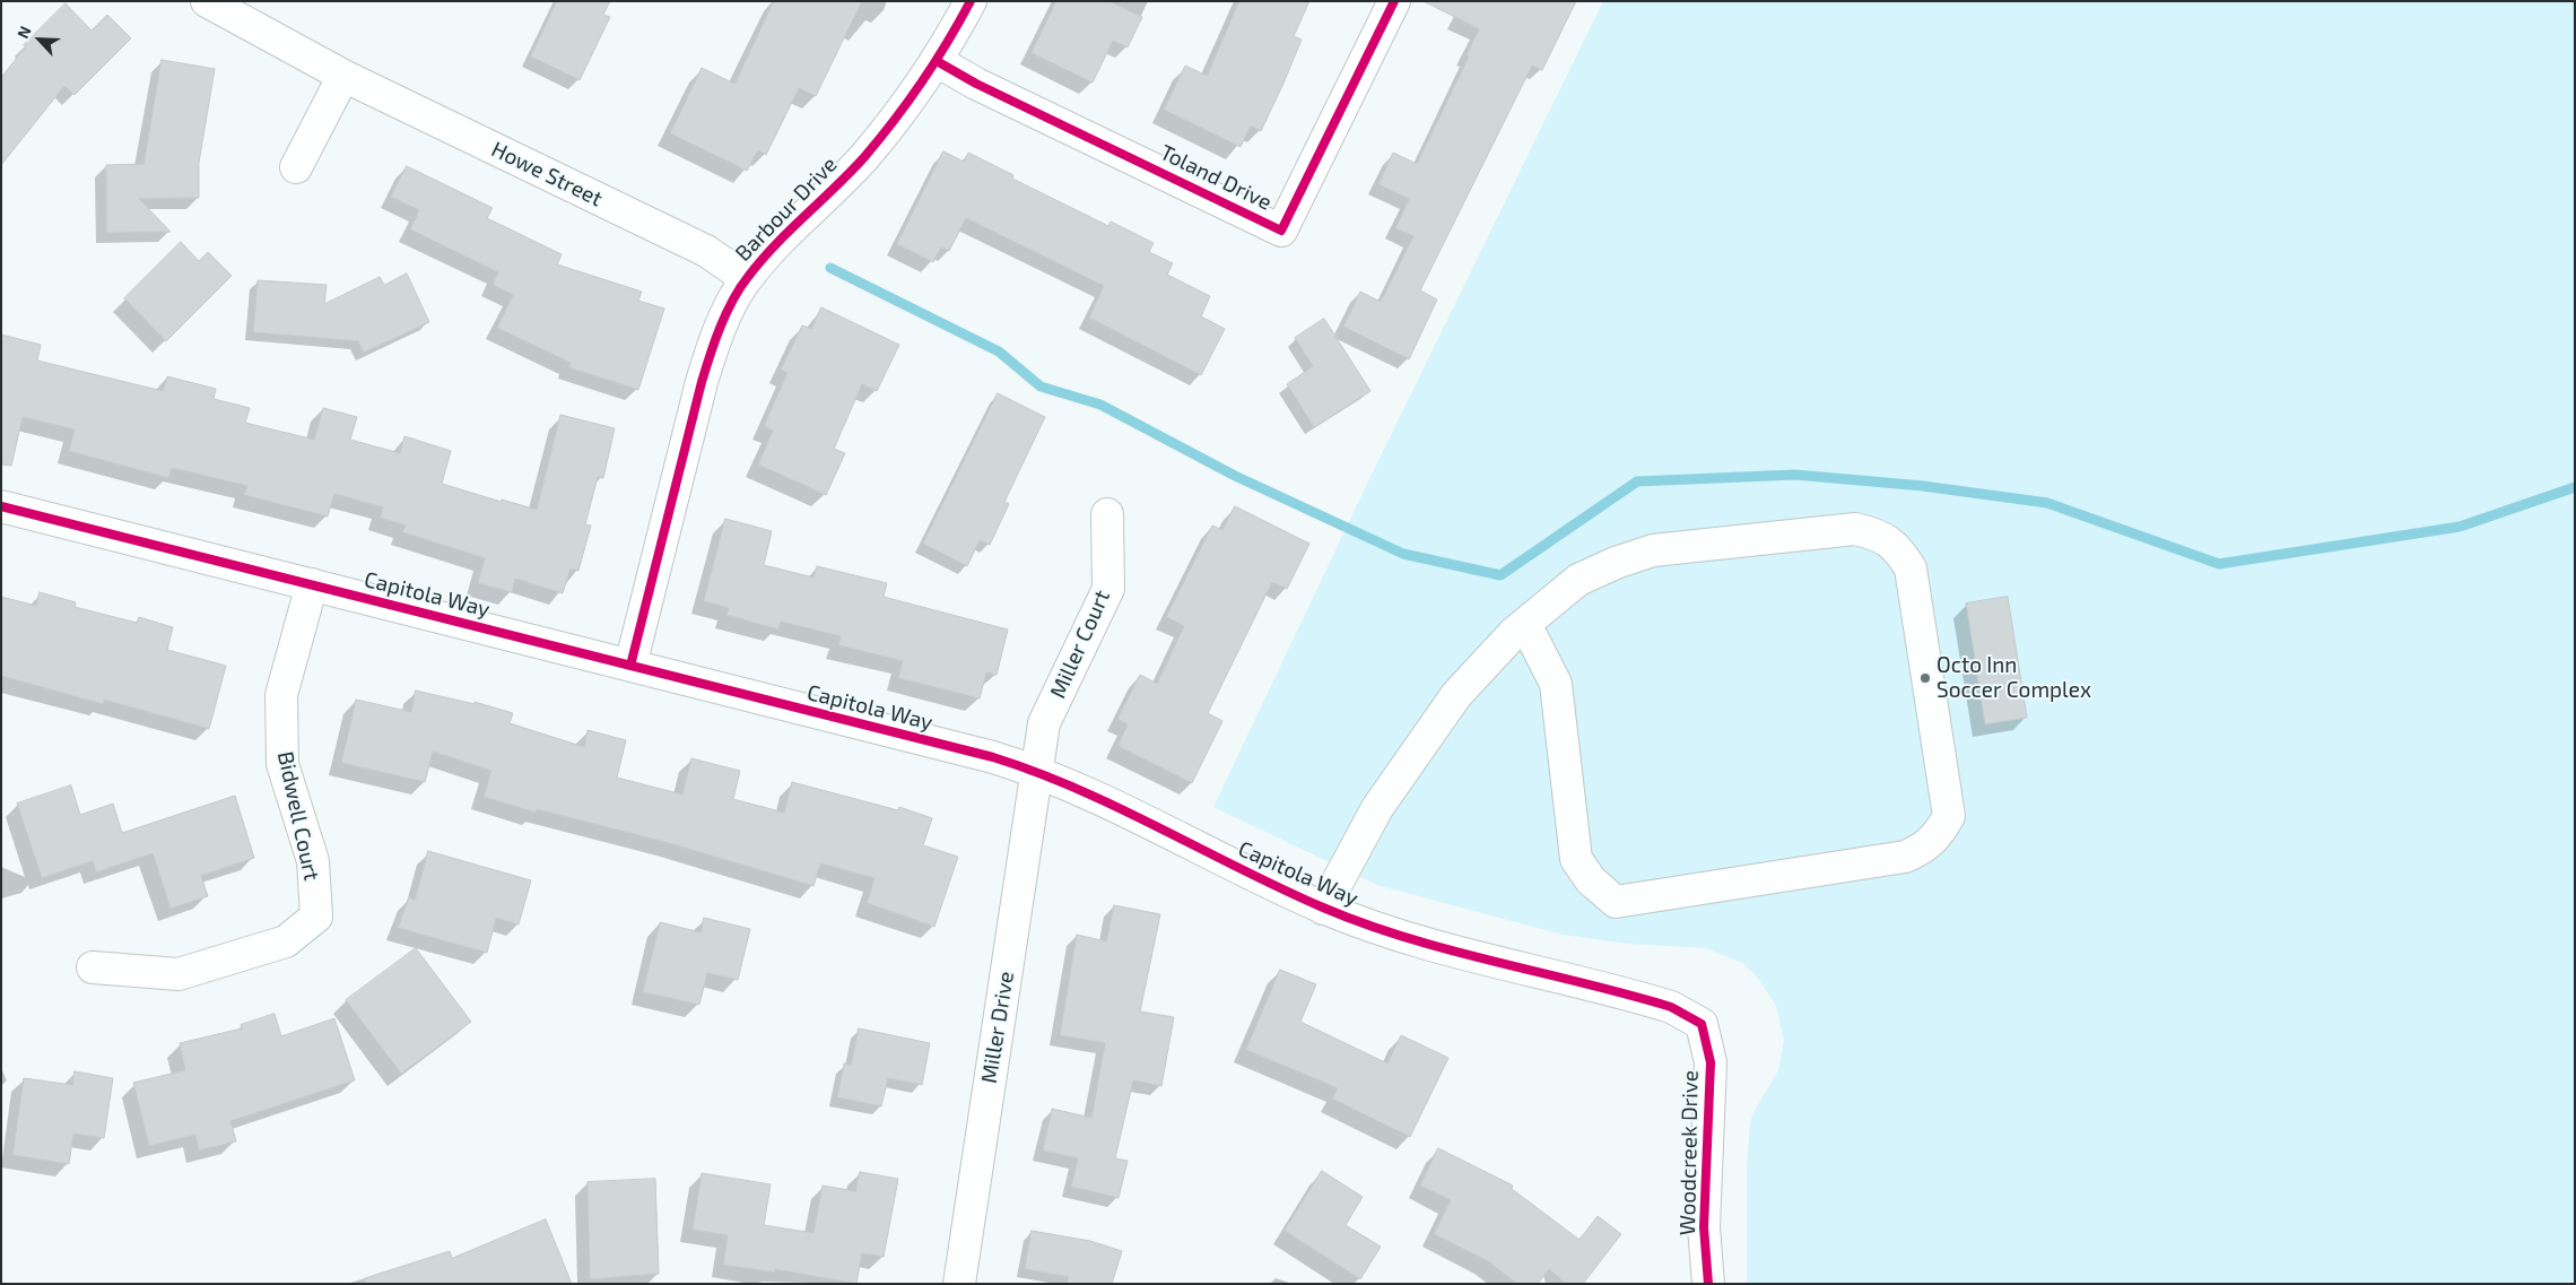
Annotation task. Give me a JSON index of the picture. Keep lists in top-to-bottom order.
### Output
{
  "streets": {
    "street": [
      "Howe Street",
      "Toland Drive",
      "Barbour Drive",
      "Capitola Way",
      "Miller Court",
      "Bidwell Court",
      "Miller Drive",
      "Woodcreek Drive"
    ]
  },
  "crossings": [
    ["Howe Street", "Barbour Drive"],
    ["Toland Drive", "Barbour Drive"],
    ["Barbour Drive", "Capitola Way"],
    ["Capitola Way", "Miller Court"],
    ["Capitola Way", "Bidwell Court"],
    ["Capitola Way", "Miller Drive"],
    ["Capitola Way", "Woodcreek Drive"],
    ["Miller Court", "Miller Drive"]
  ],
  "places": ["Octo Inn Soccer Complex"],
  "north": "top left"
}
